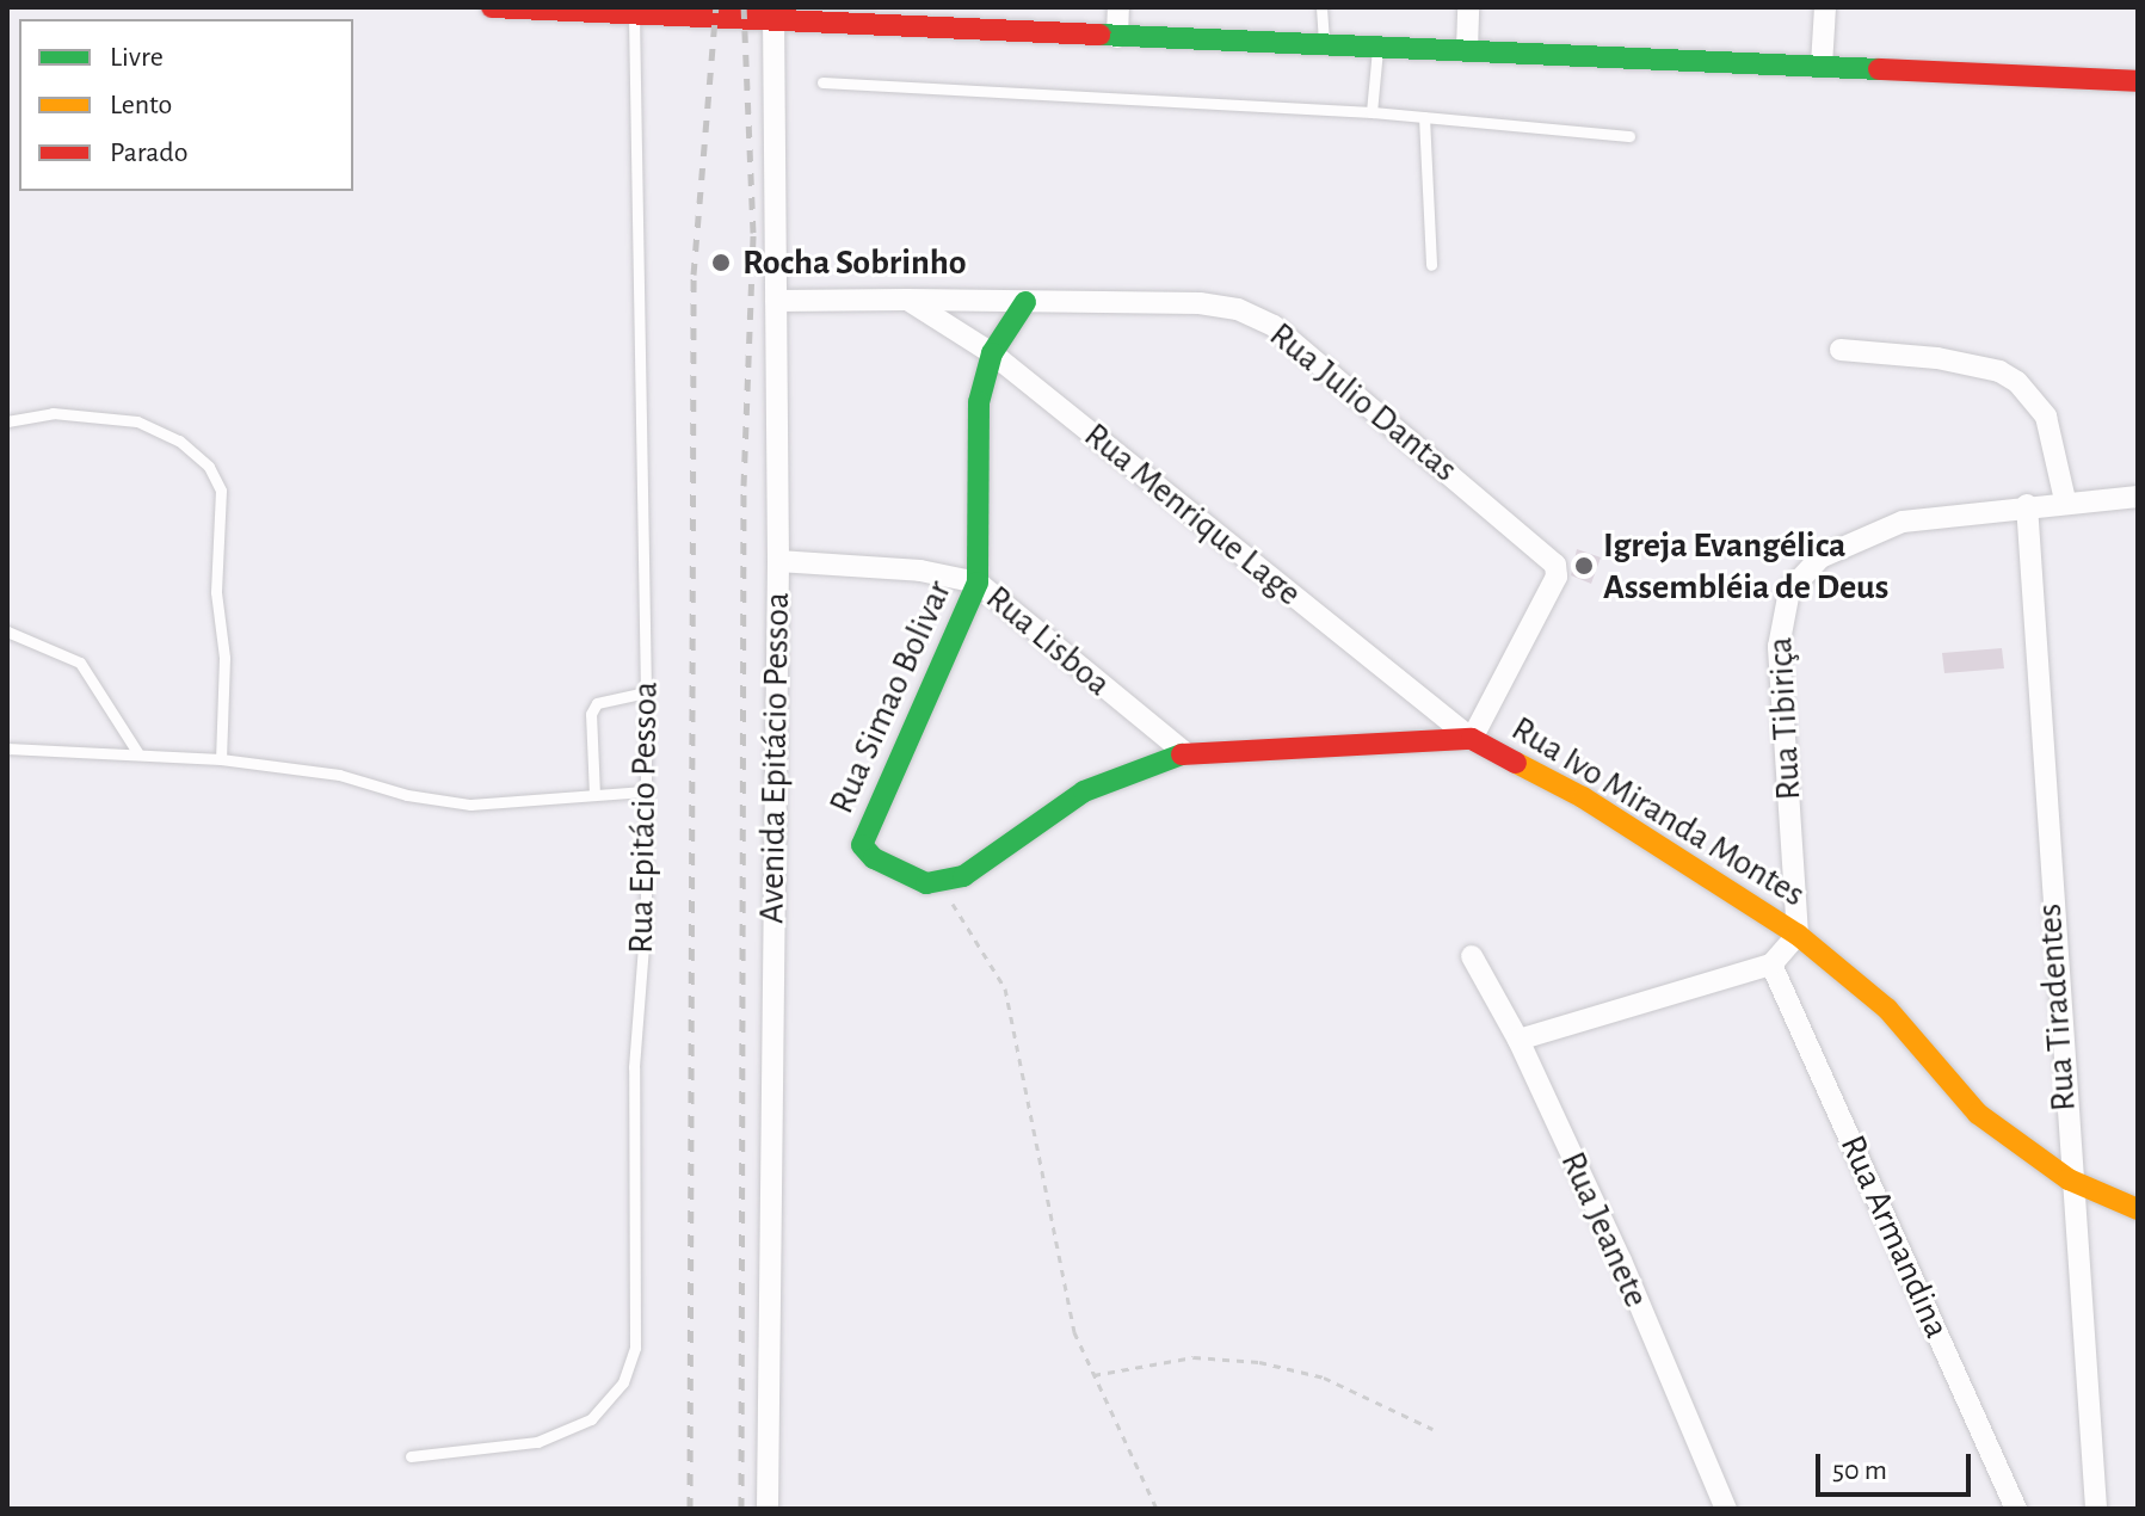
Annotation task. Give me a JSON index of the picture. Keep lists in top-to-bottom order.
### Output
{
  "streets": {
    "street": [
      "Rua Julio Dantas",
      "Rua Menrique Lage",
      "Rua Lisboa",
      "Rua Simao Bolivar",
      "Rua Tibiriça",
      "Avenida Epitácio Pessoa",
      "Rua Ivo Miranda Montes",
      "Rua Tiradentes",
      "Rua Jeanete",
      "Rua Armandina"
    ],
    "lane": ["Rua Epitácio Pessoa"]
  },
  "crossings": [
    ["Rua Julio Dantas", "Rua Menrique Lage"],
    ["Rua Julio Dantas", "Rua Simao Bolivar"],
    ["Rua Julio Dantas", "Avenida Epitácio Pessoa"],
    ["Rua Julio Dantas", "Rua Ivo Miranda Montes"],
    ["Rua Menrique Lage", "Rua Simao Bolivar"],
    ["Rua Menrique Lage", "Rua Ivo Miranda Montes"],
    ["Rua Lisboa", "Rua Simao Bolivar"],
    ["Rua Lisboa", "Avenida Epitácio Pessoa"],
    ["Rua Lisboa", "Rua Ivo Miranda Montes"],
    ["Rua Simao Bolivar", "Rua Ivo Miranda Montes"],
    ["Rua Tibiriça", "Rua Ivo Miranda Montes"],
    ["Rua Tibiriça", "Rua Tiradentes"],
    ["Rua Ivo Miranda Montes", "Rua Tiradentes"]
  ],
  "places": ["Rocha Sobrinho", "Igreja Evangélica Assembléia de Deus"],
  "legend": ["Livre", "Lento", "Parado"],
  "scale_bar": "50 m"
}
